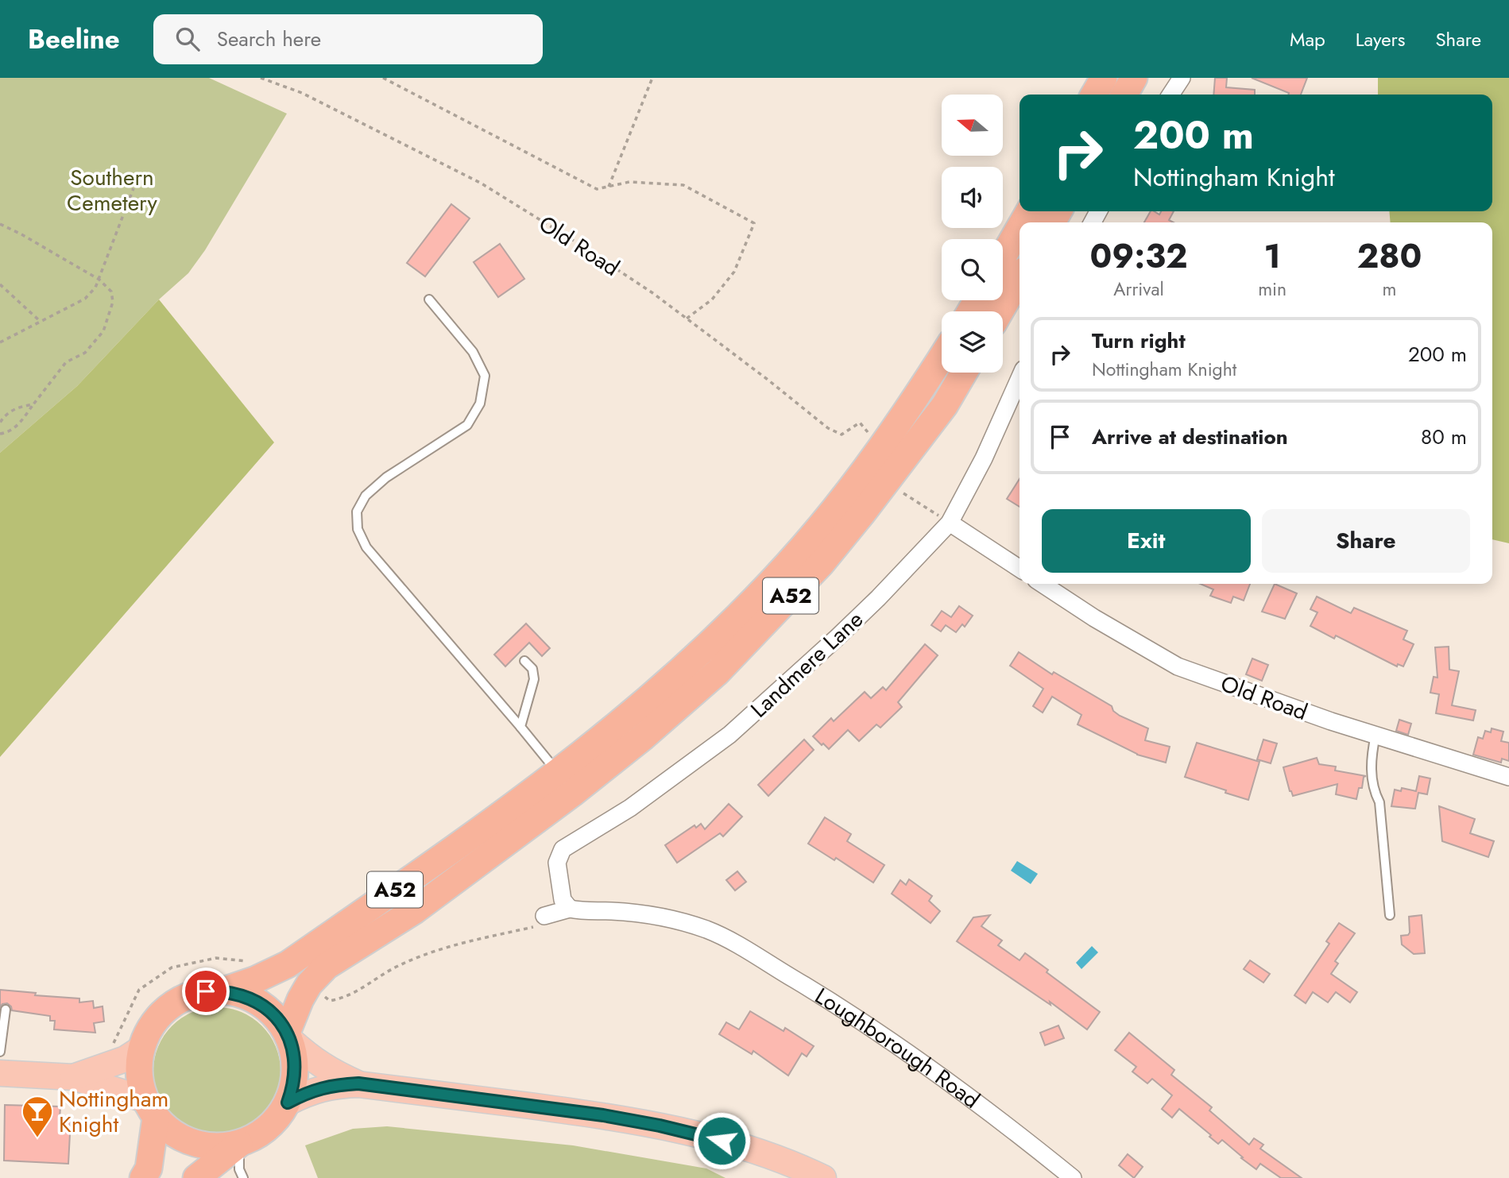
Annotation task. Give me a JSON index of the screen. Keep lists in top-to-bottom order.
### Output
{
  "streets": {
    "highway": ["A52"],
    "street": ["Old Road", "Landmere Lane", "Loughborough Road"]
  },
  "crossings": [
    ["Landmere Lane", "Loughborough Road"]
  ],
  "parks": ["Southern Cemetery"],
  "places": {
    "bar": ["Nottingham Knight"]
  },
  "north": "left",
  "page": {
    "header": "Beeline",
    "search": "Search here",
    "nav": ["Map", "Layers", "Share"],
    "turn": ["200 m", "Nottingham Knight"],
    "eta": [
      "09:32",
      "Arrival",
      "1",
      "min",
      "280",
      "m"
    ],
    "list": [
      {
        "name": "Turn right",
        "note": "Nottingham Knight",
        "value": "200 m"
      },
      {
        "name": "Arrive at destination",
        "value": "80 m"
      }
    ],
    "buttons": ["Exit", "Share"]
  }
}
